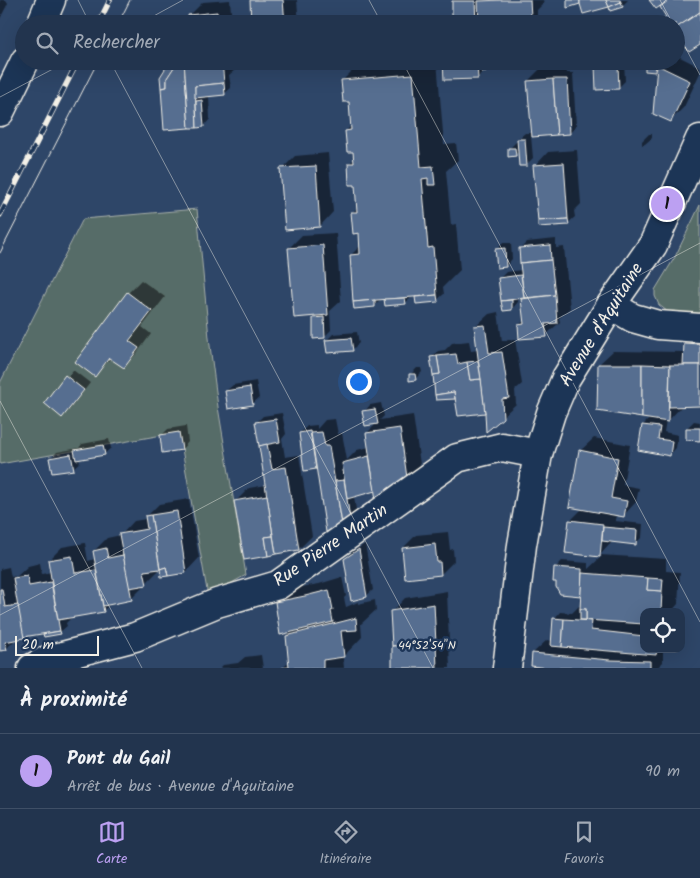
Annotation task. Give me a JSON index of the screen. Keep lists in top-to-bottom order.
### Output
{
  "streets": {
    "street": ["Avenue d'Aquitaine", "Rue Pierre Martin"]
  },
  "crossings": [
    ["Avenue d'Aquitaine", "Rue Pierre Martin"]
  ],
  "scale_bar": "20 m",
  "page": {
    "search": "Rechercher",
    "pins": "1",
    "scale": "20 m",
    "heading": "À proximité",
    "list": [
      {
        "mark": "1",
        "name": "Pont du Gail",
        "note": "Arrêt de bus · Avenue d'Aquitaine",
        "value": "90 m"
      }
    ],
    "nav": ["Carte", "Itinéraire", "Favoris"]
  },
  "coordinates": ["44°52'54\"N"]
}
